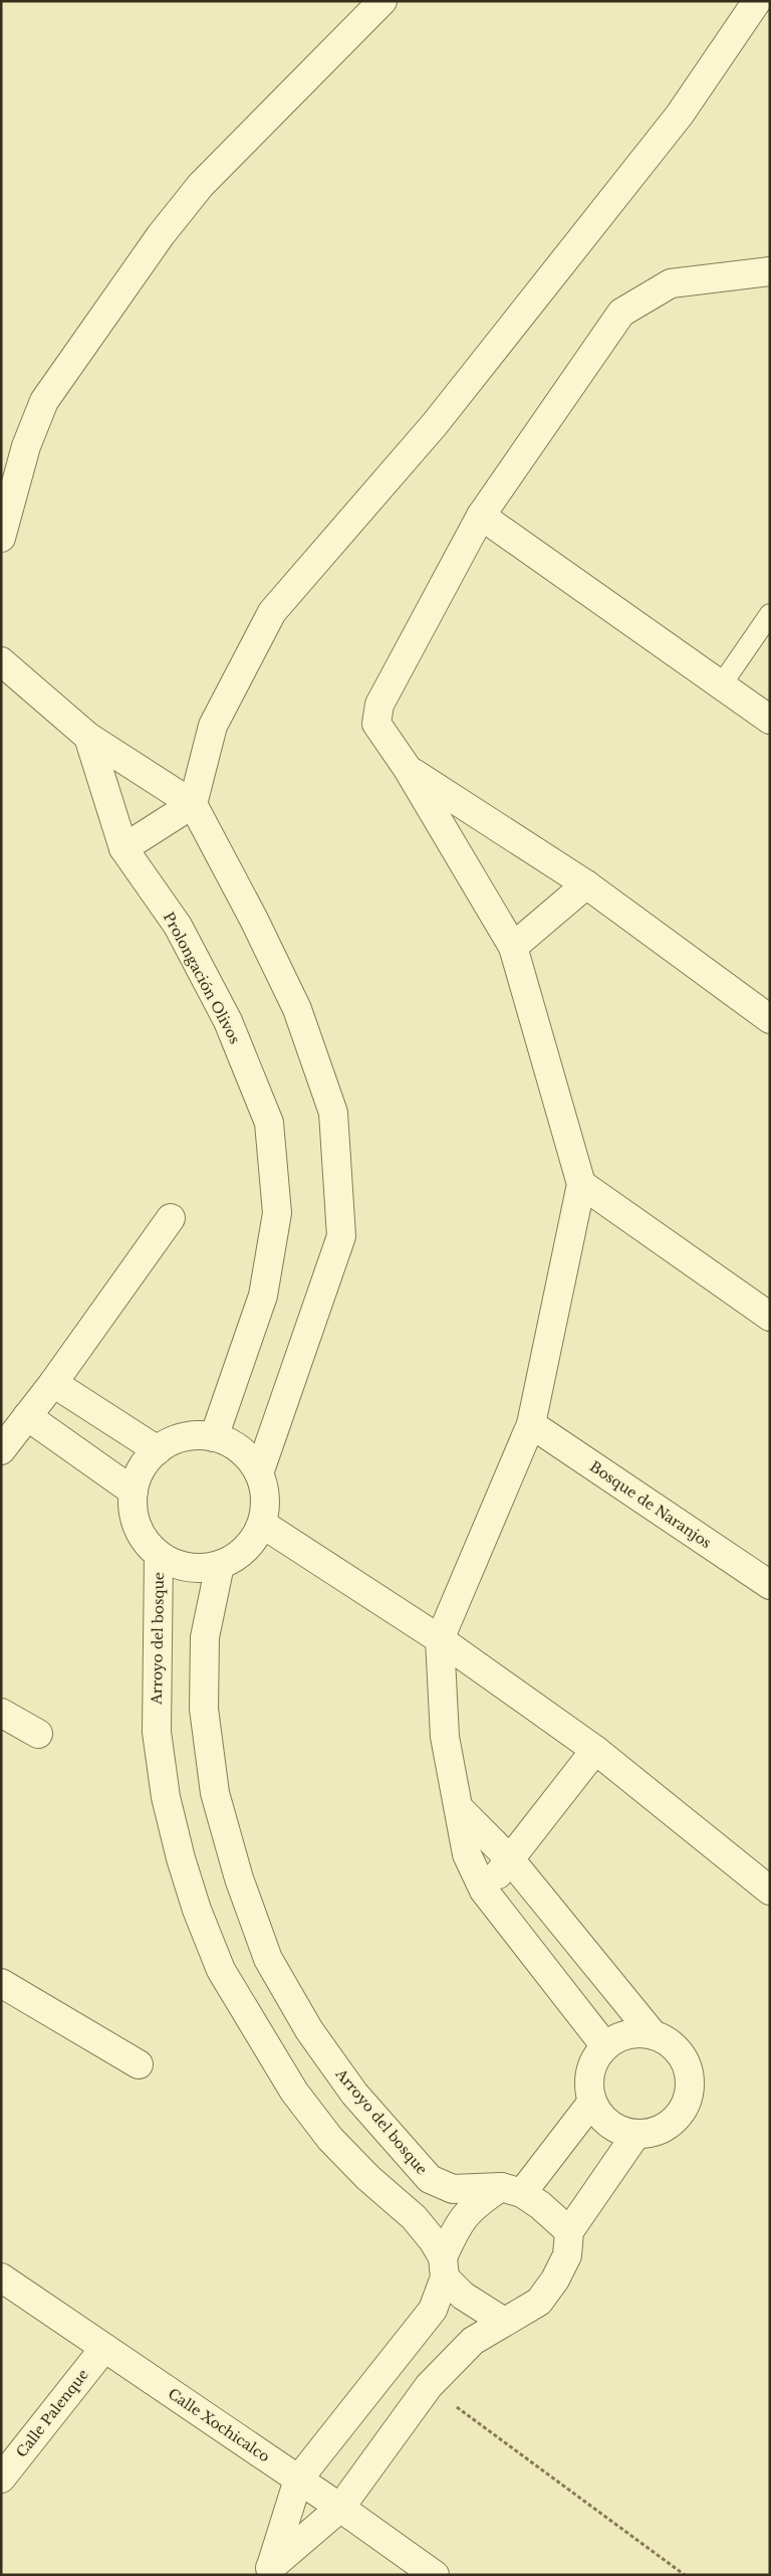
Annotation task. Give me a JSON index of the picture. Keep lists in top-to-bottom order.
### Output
{
  "streets": {
    "street": [
      "Prolongación Olivos",
      "Bosque de Naranjos",
      "Arroyo del bosque",
      "Calle Palenque",
      "Calle Xochicalco"
    ]
  },
  "crossings": [
    ["Prolongación Olivos", "Arroyo del bosque"],
    ["Calle Palenque", "Calle Xochicalco"]
  ]
}
